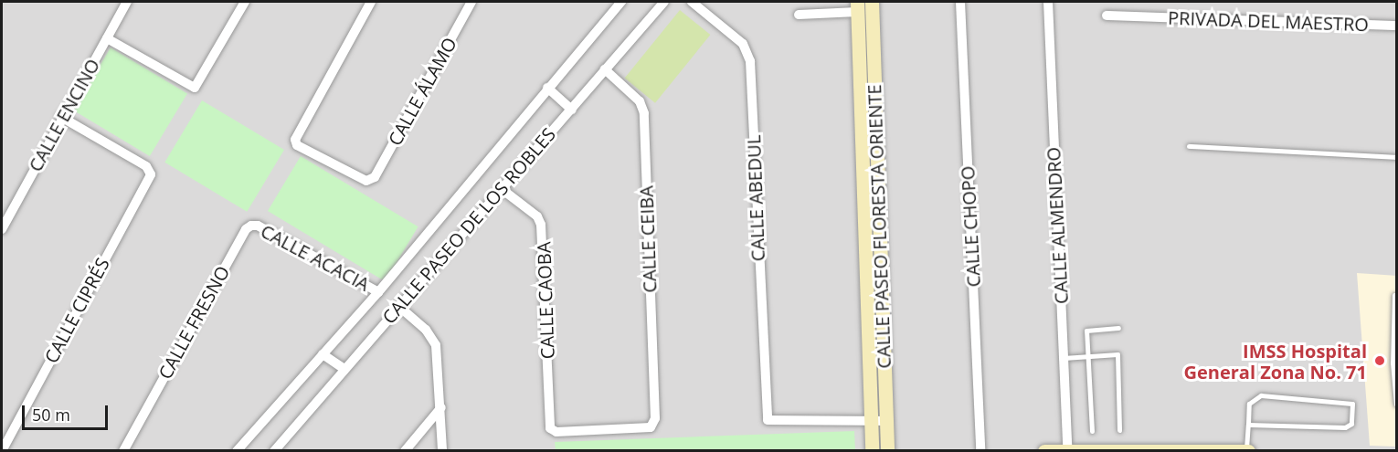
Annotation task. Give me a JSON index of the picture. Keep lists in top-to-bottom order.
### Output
{
  "streets": {
    "main road": ["CALLE PASEO FLORESTA ORIENTE"],
    "street": [
      "PRIVADA DEL MAESTRO",
      "CALLE ÁLAMO",
      "CALLE ENCINO",
      "CALLE ABEDUL",
      "CALLE PASEO DE LOS ROBLES",
      "CALLE ALMENDRO",
      "CALLE CHOPO",
      "CALLE CEIBA",
      "CALLE ACACIA",
      "CALLE CAOBA",
      "CALLE CIPRÉS",
      "CALLE FRESNO"
    ]
  },
  "crossings": [
    ["CALLE ENCINO", "CALLE CIPRÉS"],
    ["CALLE ABEDUL", "CALLE PASEO FLORESTA ORIENTE"],
    ["CALLE PASEO DE LOS ROBLES", "CALLE CEIBA"],
    ["CALLE PASEO DE LOS ROBLES", "CALLE ACACIA"],
    ["CALLE PASEO DE LOS ROBLES", "CALLE CAOBA"],
    ["CALLE CEIBA", "CALLE CAOBA"],
    ["CALLE ACACIA", "CALLE FRESNO"]
  ],
  "places": ["IMSS Hospital General Zona No. 71"],
  "scale_bar": "50 m"
}
